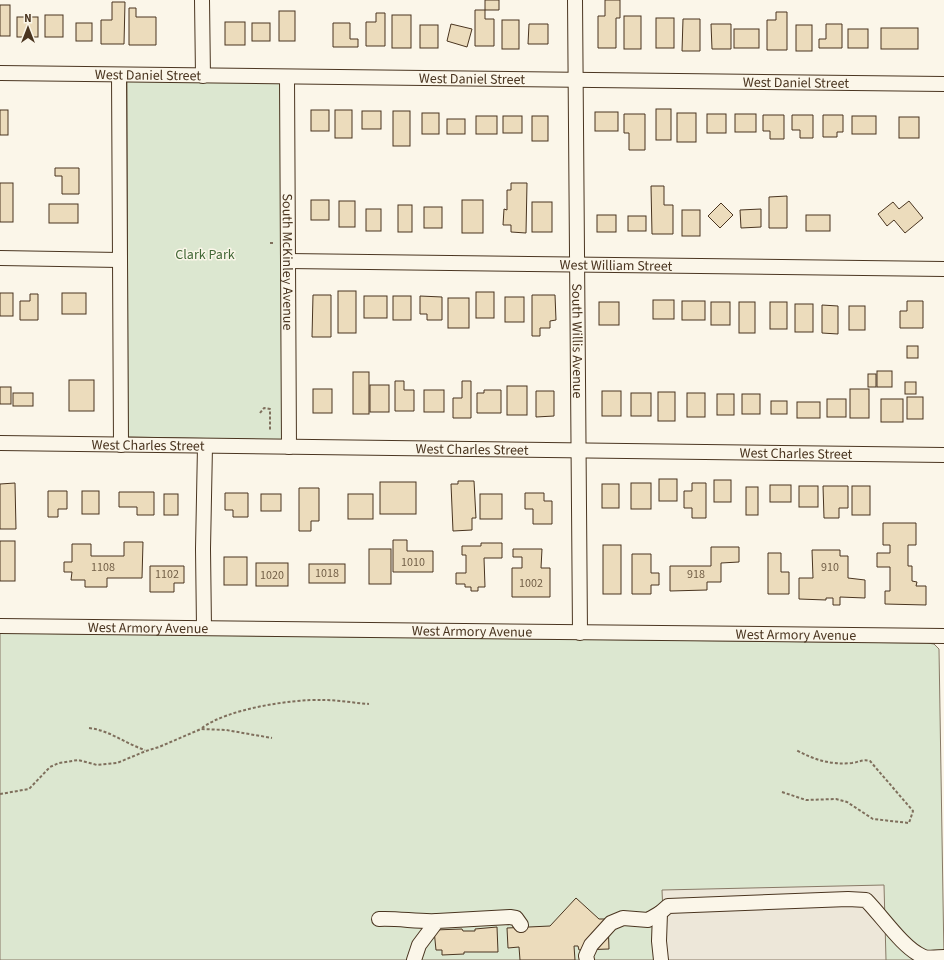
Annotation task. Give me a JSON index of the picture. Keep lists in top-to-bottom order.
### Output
{
  "streets": {
    "street": [
      "West Daniel Street",
      "South McKinley Avenue",
      "West William Street",
      "South Willis Avenue",
      "West Charles Street",
      "West Armory Avenue"
    ]
  },
  "crossings": [
    ["West Daniel Street", "South McKinley Avenue"],
    ["West Daniel Street", "South Willis Avenue"],
    ["South McKinley Avenue", "West William Street"],
    ["South McKinley Avenue", "West Charles Street"],
    ["West William Street", "South Willis Avenue"],
    ["South Willis Avenue", "West Charles Street"],
    ["South Willis Avenue", "West Armory Avenue"]
  ],
  "parks": ["Clark Park"],
  "house_numbers": [
    "1010",
    "1108",
    "910",
    "1018",
    "1102",
    "918",
    "1020",
    "1002"
  ],
  "north": "top"
}
